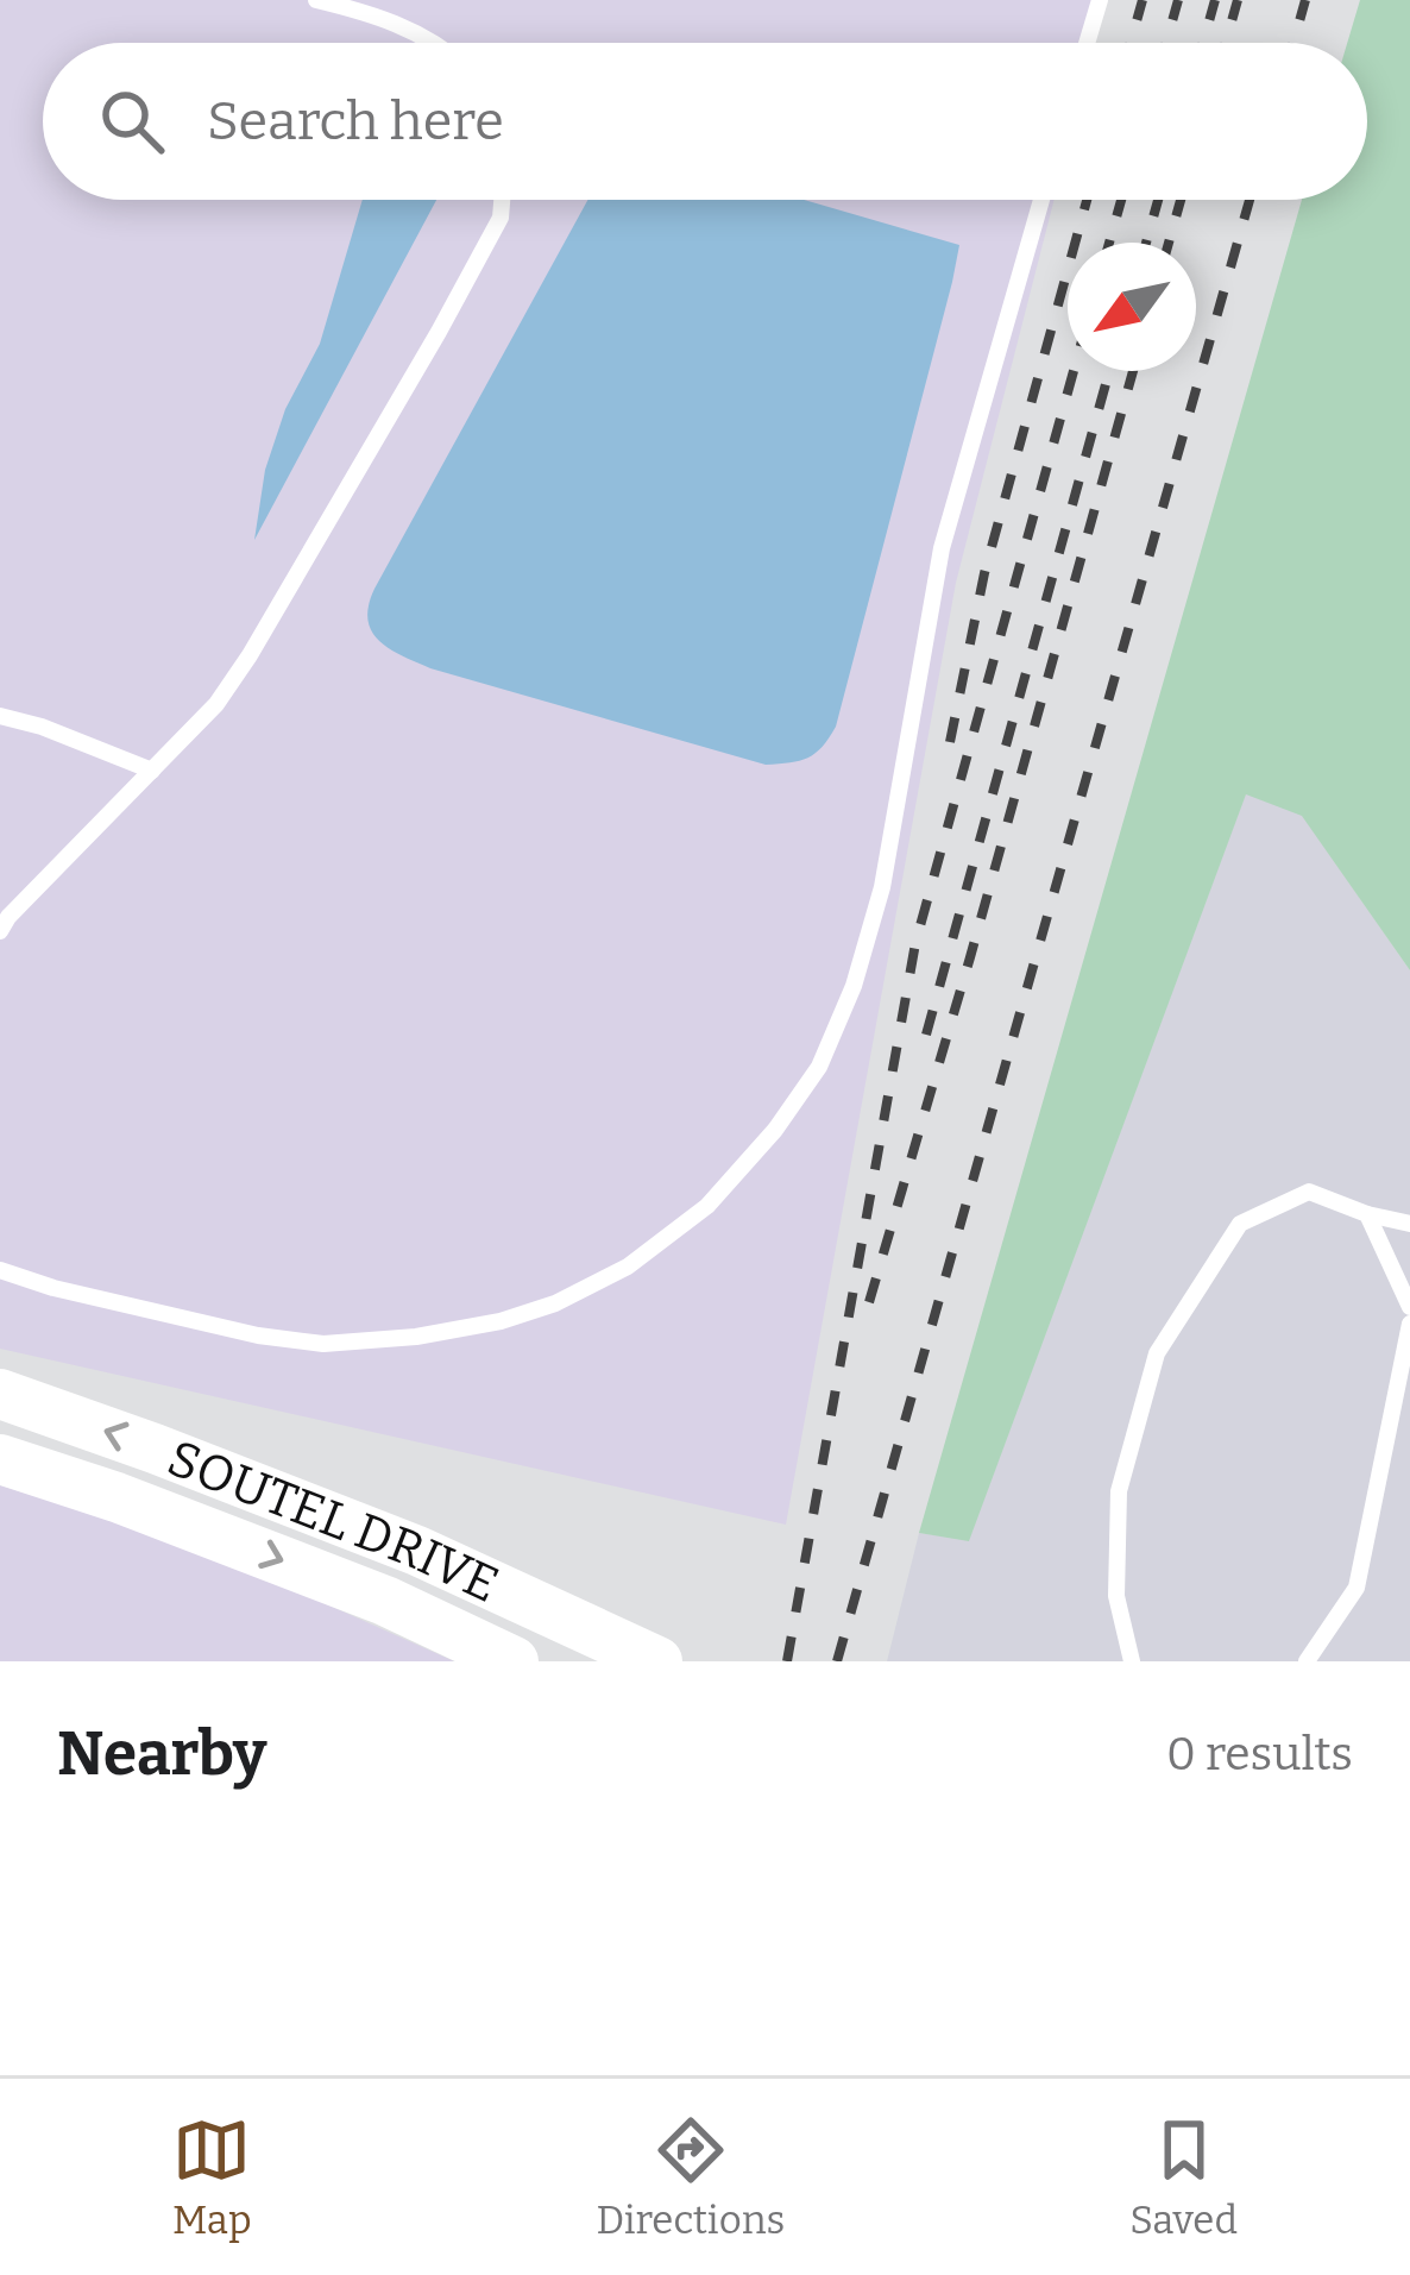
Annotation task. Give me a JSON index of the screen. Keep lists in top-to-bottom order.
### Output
{
  "streets": {
    "main road": ["SOUTEL DRIVE"]
  },
  "north": "bottom left",
  "page": {
    "search": "Search here",
    "heading": ["Nearby", "0 results"],
    "nav": ["Map", "Directions", "Saved"]
  }
}
